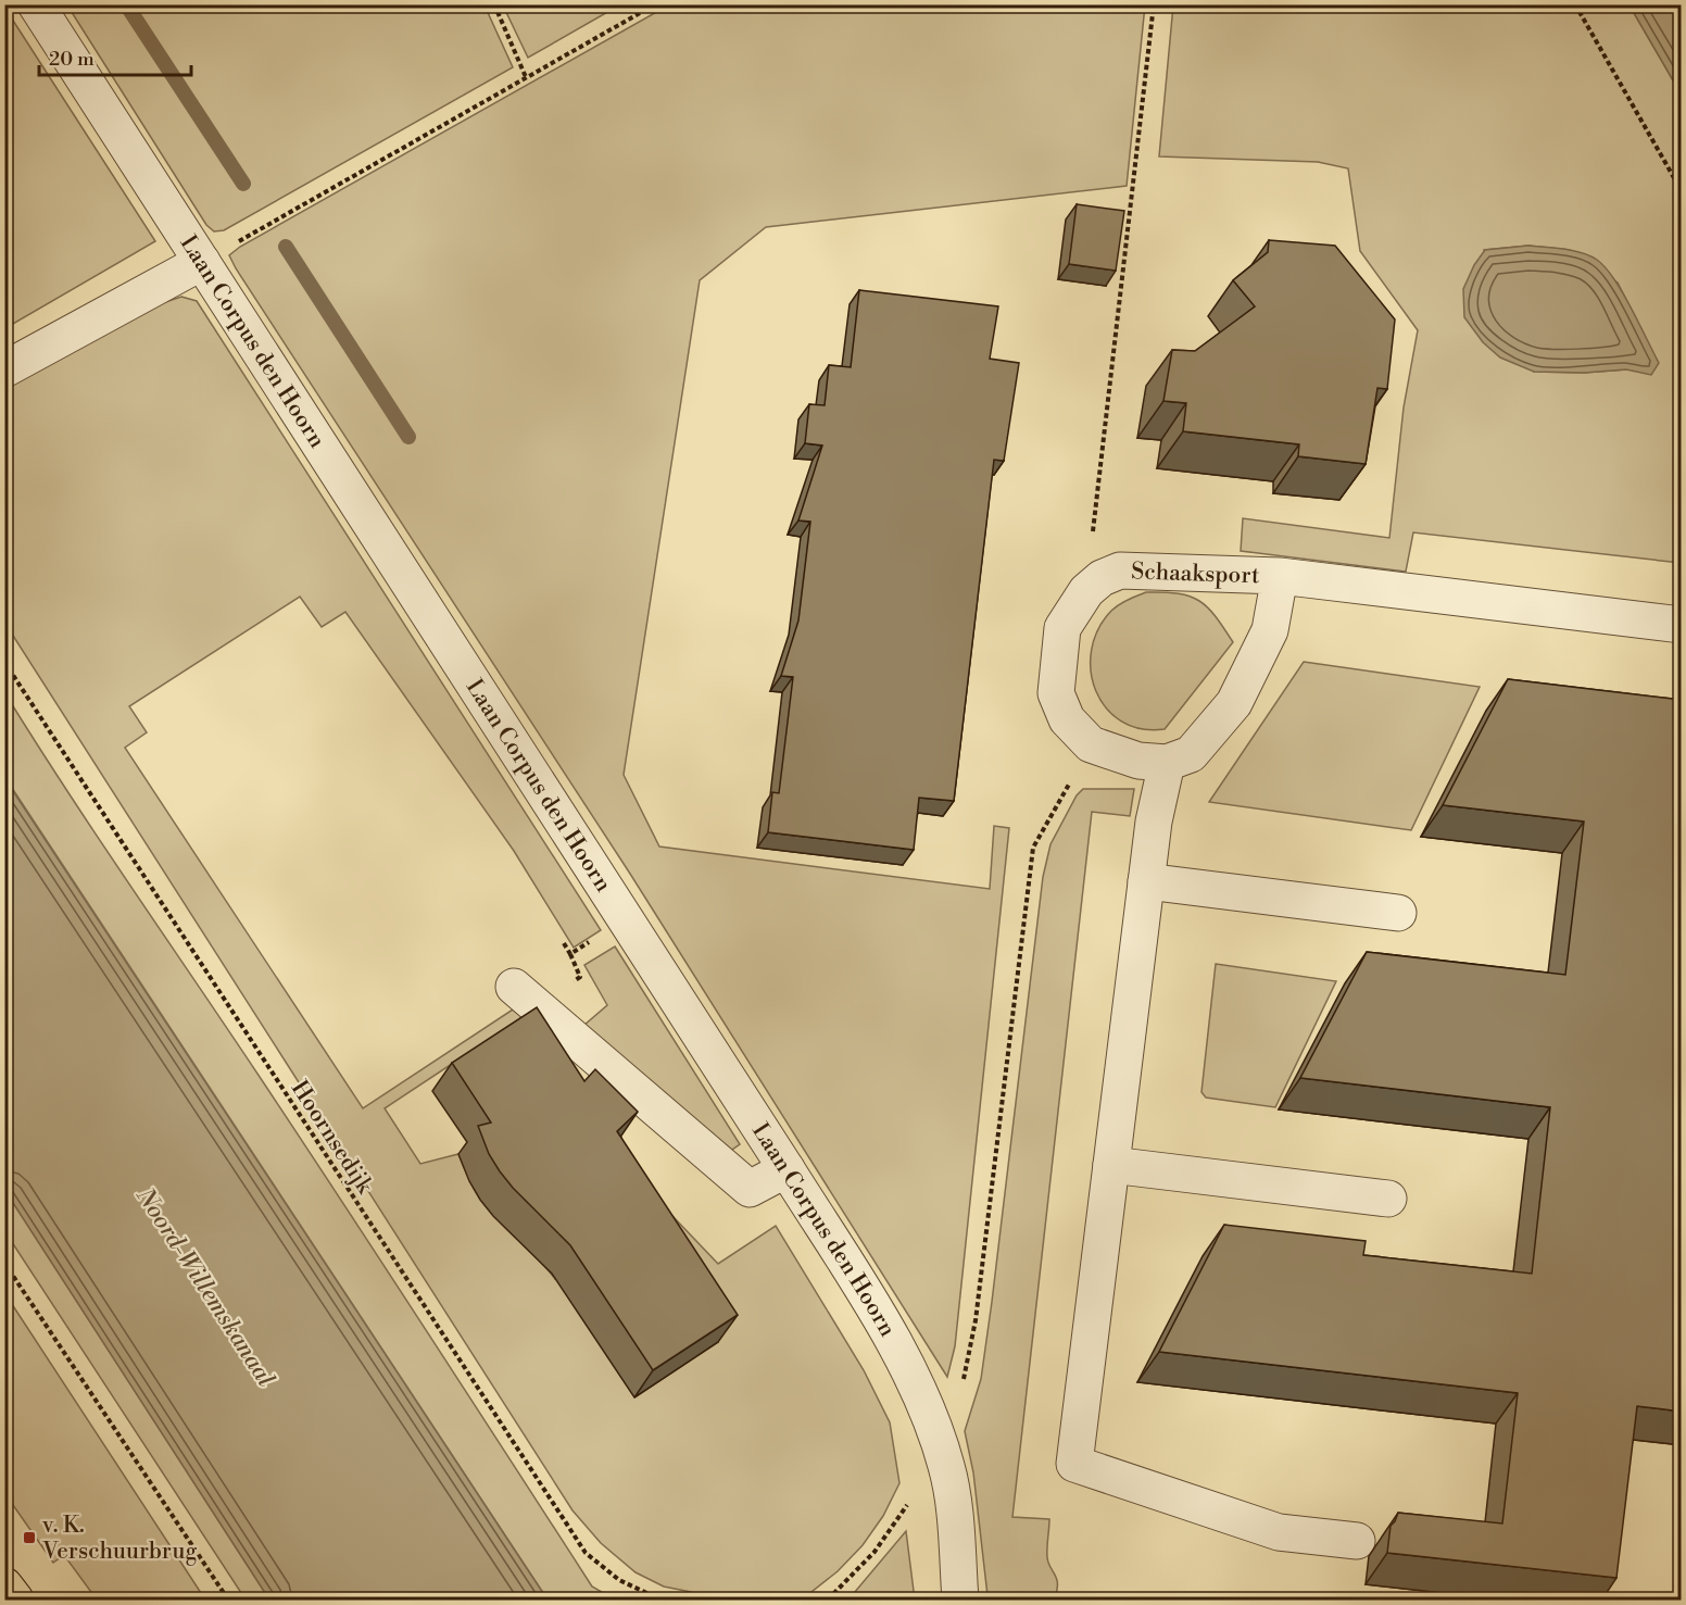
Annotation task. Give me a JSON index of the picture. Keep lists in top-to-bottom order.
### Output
{
  "streets": {
    "street": ["Laan Corpus den Hoorn", "Schaaksport"],
    "path": ["Hoornsedijk"]
  },
  "water": ["Noord-Willemskanaal"],
  "places": {
    "transit": ["v. K. Verschuurbrug"]
  },
  "scale_bar": "20 m"
}
